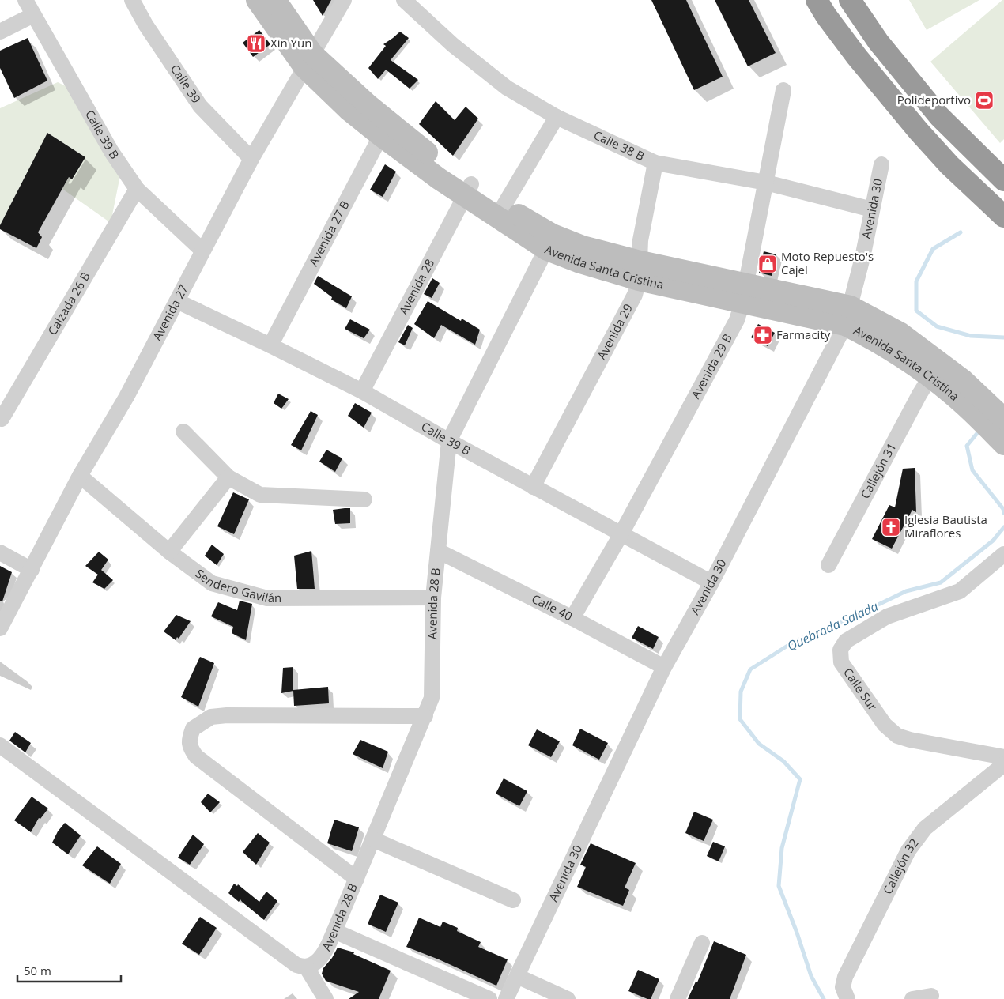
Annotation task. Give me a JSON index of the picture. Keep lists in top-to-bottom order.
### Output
{
  "streets": {
    "street": [
      "Calle 39",
      "Calle 39 B",
      "Calle 38 B",
      "Avenida 30",
      "Avenida 27 B",
      "Avenida Santa Cristina",
      "Avenida 28",
      "Calzada 26 B",
      "Avenida 27",
      "Avenida 29",
      "Avenida 29 B",
      "Callejón 31",
      "Sendero Gavilán",
      "Avenida 28 B",
      "Calle 40",
      "Calle Sur",
      "Callejón 32"
    ]
  },
  "crossings": [
    ["Calle 39", "Avenida 27"],
    ["Calle 39 B", "Avenida 30"],
    ["Calle 39 B", "Avenida 27 B"],
    ["Calle 39 B", "Avenida 28"],
    ["Calle 39 B", "Calzada 26 B"],
    ["Calle 39 B", "Avenida 27"],
    ["Calle 39 B", "Avenida 29"],
    ["Calle 39 B", "Avenida 29 B"],
    ["Calle 39 B", "Avenida 28 B"],
    ["Calle 38 B", "Avenida 30"],
    ["Calle 38 B", "Avenida 29"],
    ["Calle 38 B", "Avenida 29 B"],
    ["Avenida 30", "Avenida Santa Cristina"],
    ["Avenida 30", "Calle 40"],
    ["Avenida 27 B", "Avenida Santa Cristina"],
    ["Avenida Santa Cristina", "Avenida 28"],
    ["Avenida Santa Cristina", "Avenida 27"],
    ["Avenida Santa Cristina", "Avenida 29"],
    ["Avenida Santa Cristina", "Avenida 29 B"],
    ["Avenida Santa Cristina", "Callejón 31"],
    ["Avenida Santa Cristina", "Avenida 28 B"],
    ["Avenida 27", "Sendero Gavilán"],
    ["Avenida 29 B", "Calle 40"],
    ["Sendero Gavilán", "Avenida 28 B"],
    ["Avenida 28 B", "Calle 40"]
  ],
  "water": ["Quebrada Salada"],
  "places": {
    "restaurant": ["Xin Yun"],
    "sports": ["Polideportivo"],
    "shop": ["Moto Repuesto's Cajel"],
    "pharmacy": ["Farmacity"],
    "church": ["Iglesia Bautista Miraflores"]
  },
  "scale_bar": "50 m"
}
